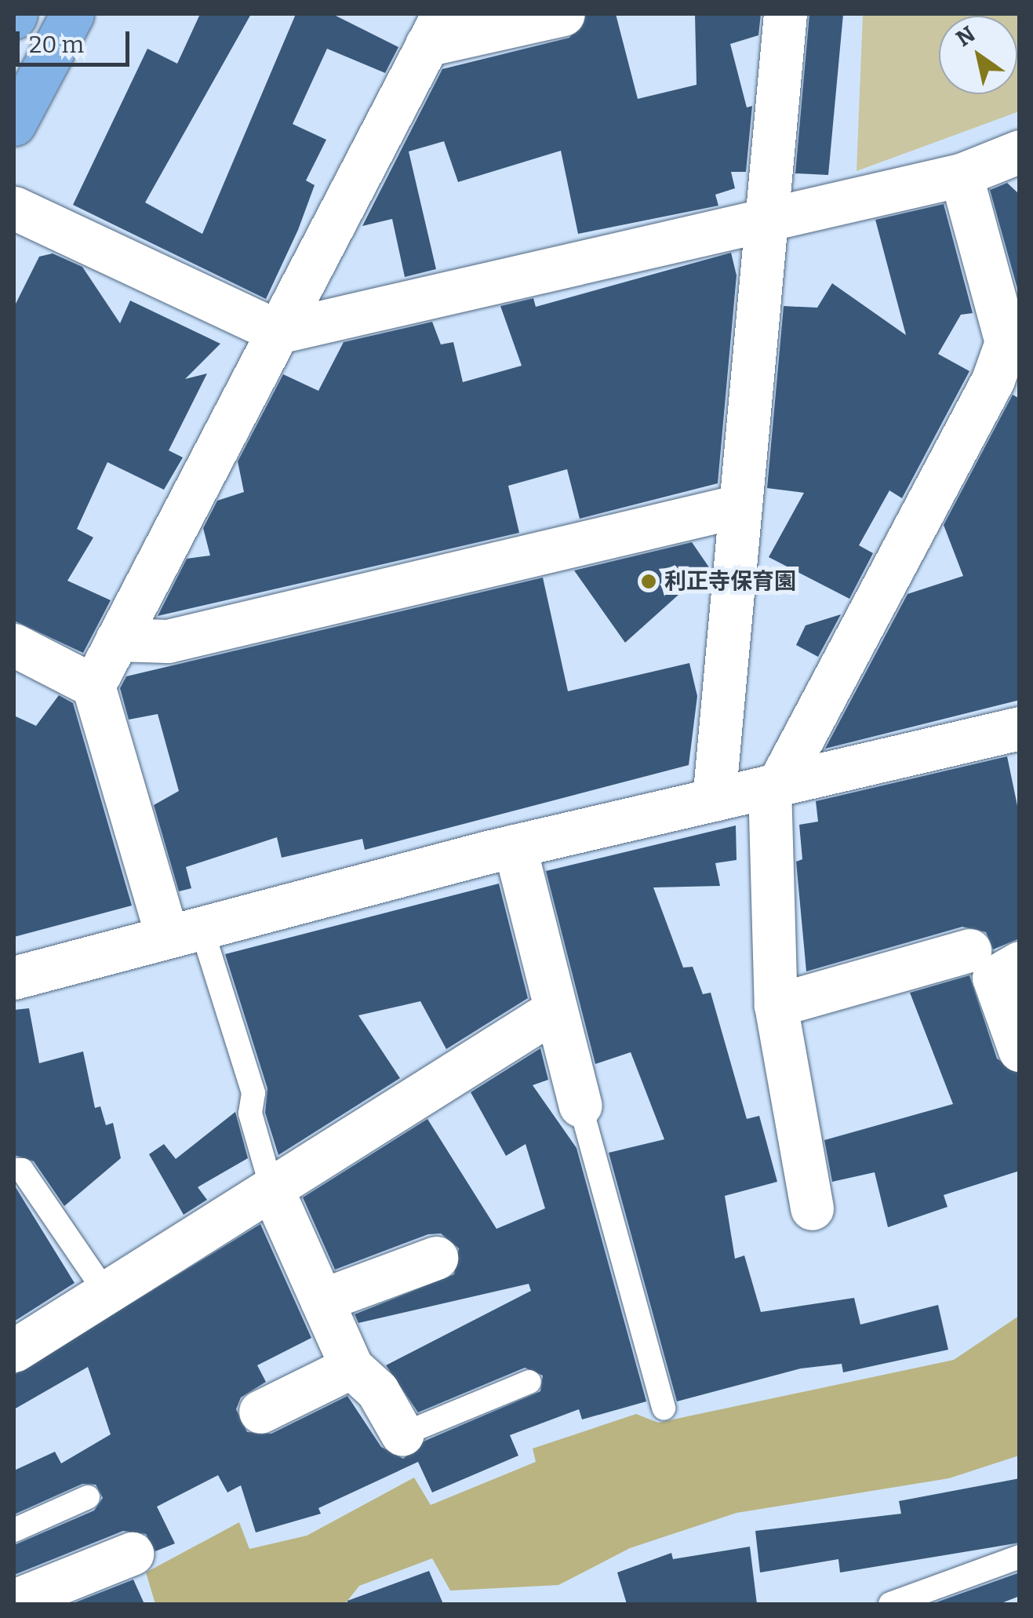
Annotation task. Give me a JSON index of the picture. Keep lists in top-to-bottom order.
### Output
{
  "places": ["利正寺保育園"],
  "scale_bar": "20 m",
  "north": "top left"
}
